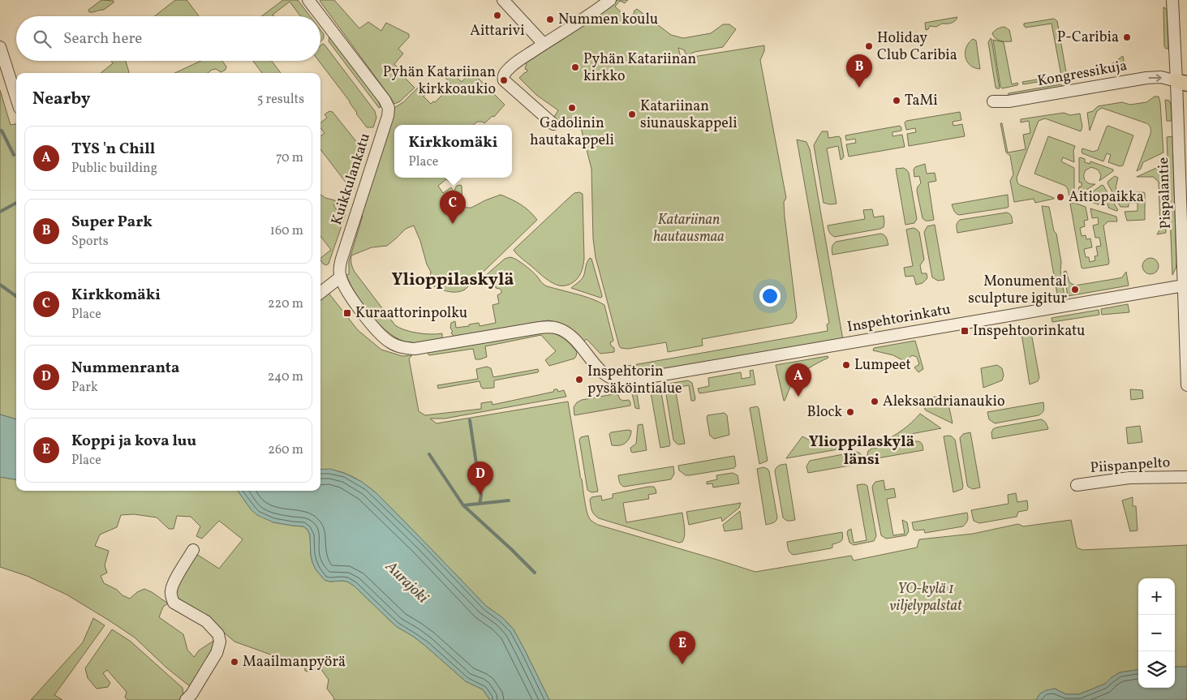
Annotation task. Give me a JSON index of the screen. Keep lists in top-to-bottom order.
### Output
{
  "streets": {
    "street": [
      "Kongressikuja",
      "Kuikkulankatu",
      "Pispalantie",
      "Inspehtorinkatu",
      "Piispanpelto"
    ]
  },
  "crossings": [
    ["Kongressikuja", "Pispalantie"],
    ["Kuikkulankatu", "Inspehtorinkatu"],
    ["Pispalantie", "Inspehtorinkatu"]
  ],
  "one_way": ["Kongressikuja"],
  "districts": ["Ylioppilaskylä", "Ylioppilaskylä länsi"],
  "water": ["Aurajoki"],
  "parks": ["Katariinan hautausmaa", "YO-kylä 1 viljelypalstat"],
  "places": {
    "other": [
      "Aittarivi",
      "Nummen koulu",
      "P-Caribia",
      "Holiday Club Caribia",
      "Pyhän Katariinan kirkko",
      "Pyhän Katariinan kirkkoaukio",
      "TaMi",
      "Gadolinin hautakappeli",
      "Katariinan siunauskappeli",
      "Aitiopaikka",
      "Monumental sculpture igitur",
      "Lumpeet",
      "Inspehtorin pysäköintialue",
      "Aleksandrianaukio",
      "Block",
      "Maailmanpyörä"
    ],
    "transit": ["Kuraattorinpolku", "Inspehtoorinkatu"]
  },
  "page": {
    "search": "Search here",
    "pins": [
      "B",
      "C",
      "A",
      "D",
      "E"
    ],
    "heading": ["Nearby", "5 results"],
    "popup": ["Kirkkomäki", "Place"],
    "list": [
      {
        "mark": "A",
        "name": "TYS 'n Chill",
        "note": "Public building",
        "value": "70 m"
      },
      {
        "mark": "B",
        "name": "Super Park",
        "note": "Sports",
        "value": "160 m"
      },
      {
        "mark": "C",
        "name": "Kirkkomäki",
        "note": "Place",
        "value": "220 m"
      },
      {
        "mark": "D",
        "name": "Nummenranta",
        "note": "Park",
        "value": "240 m"
      },
      {
        "mark": "E",
        "name": "Koppi ja kova luu",
        "note": "Place",
        "value": "260 m"
      }
    ],
    "map_buttons": ["+", "−"]
  }
}
